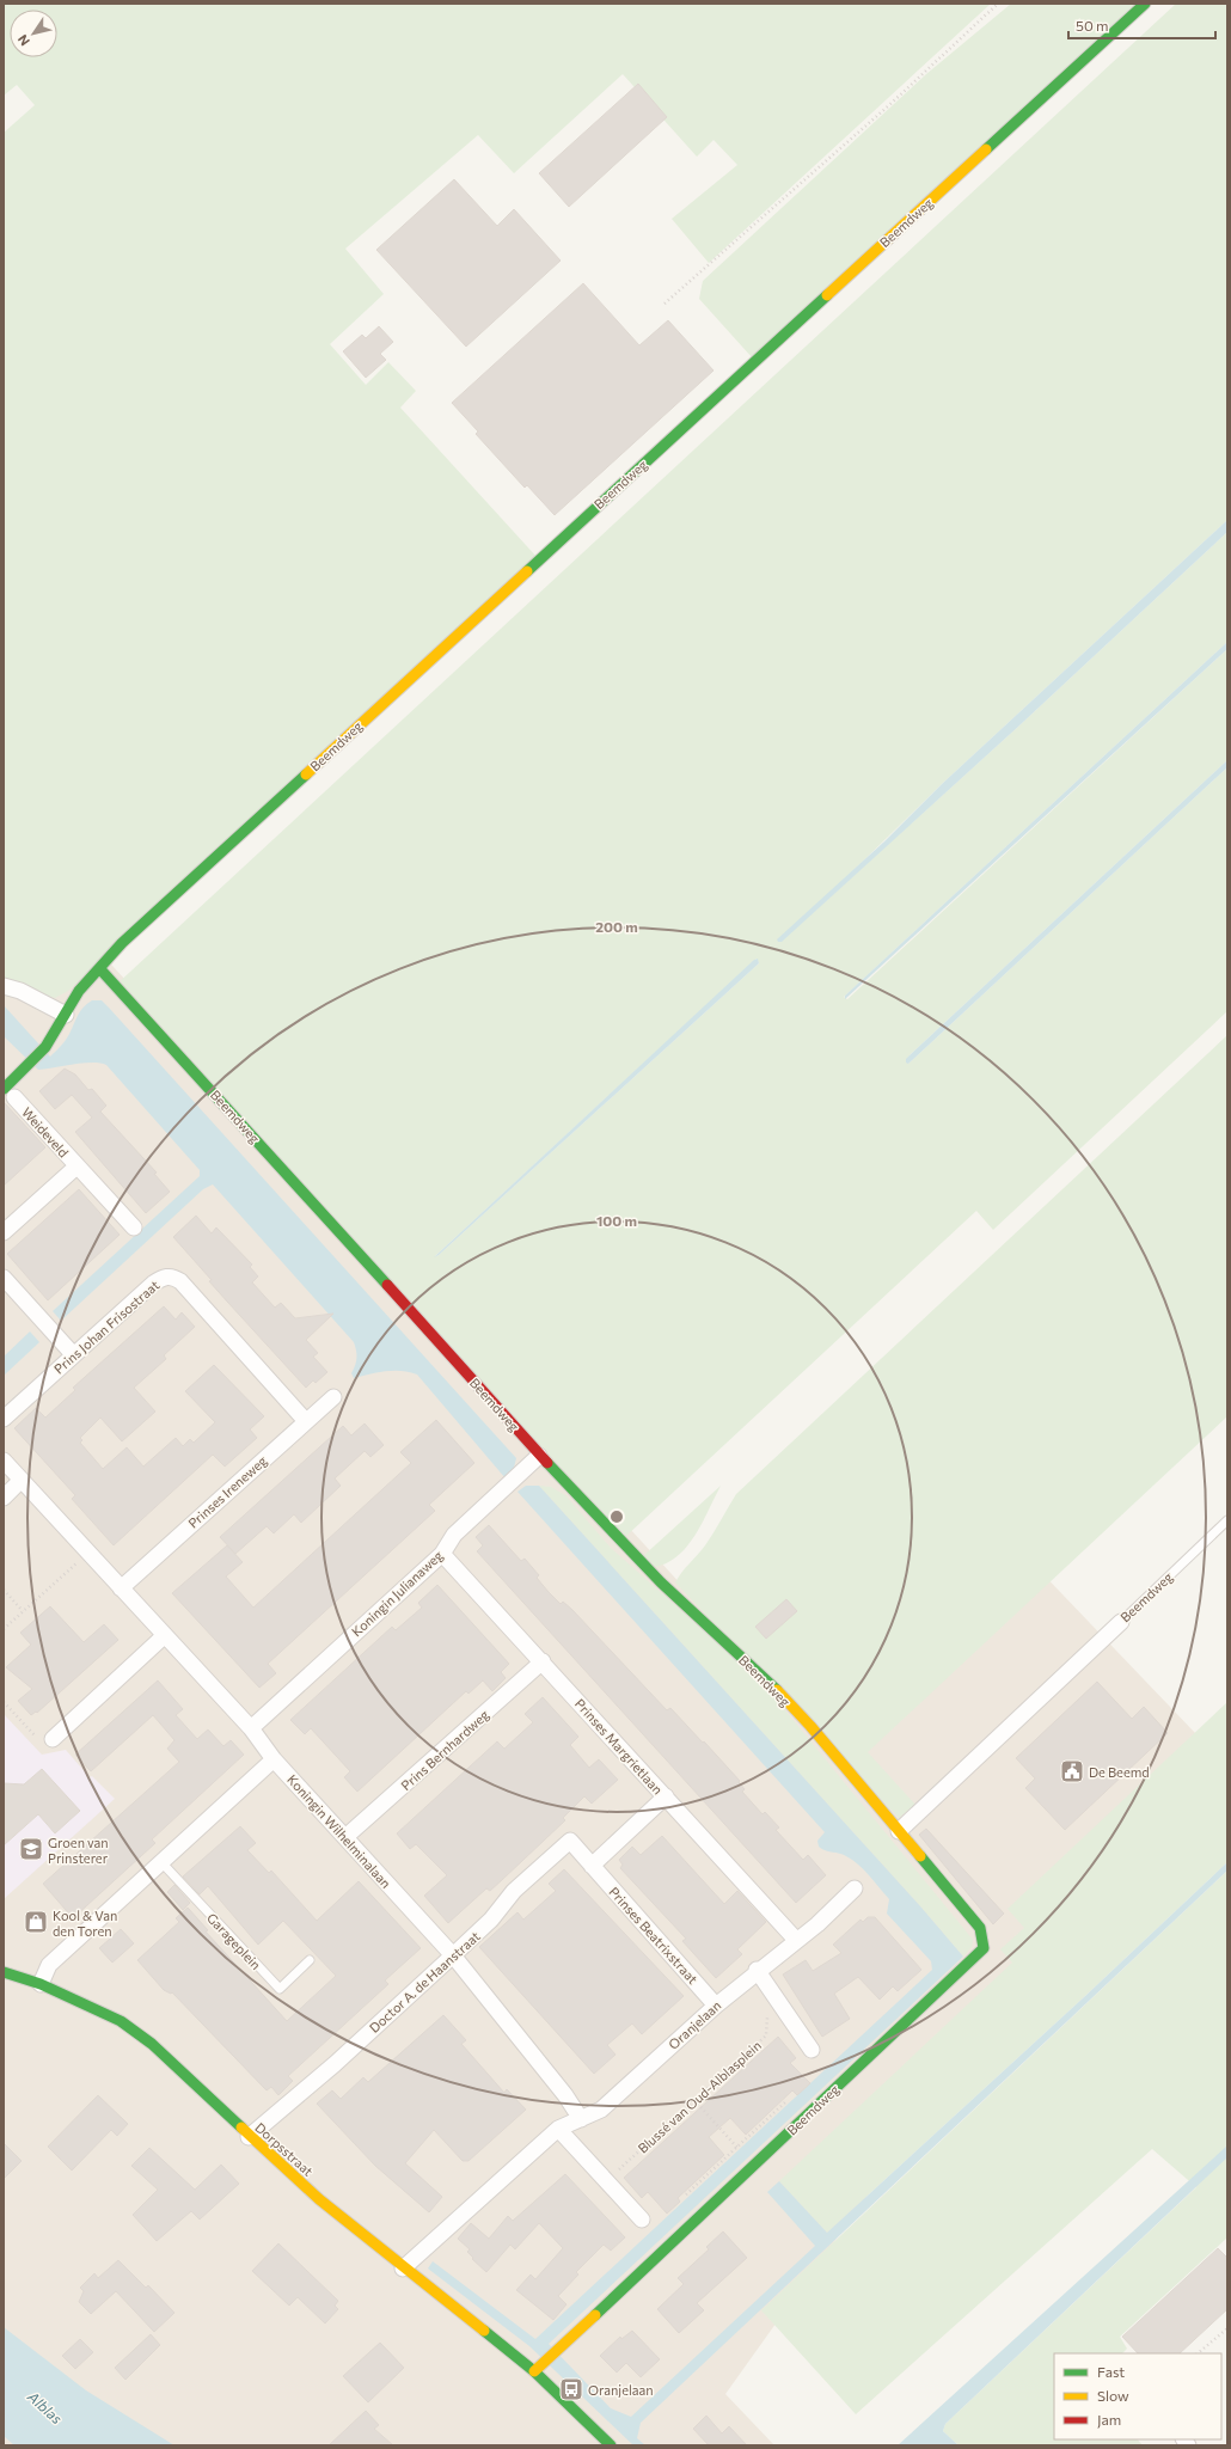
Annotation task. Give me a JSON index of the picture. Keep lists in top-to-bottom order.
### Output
{
  "streets": {
    "street": [
      "Beemdweg",
      "Weideveld",
      "Prins Johan Frisostraat",
      "Prinses Ireneweg",
      "Koningin Julianaweg",
      "Prinses Margrietlaan",
      "Prins Bernhardweg",
      "Koningin Wilhelminalaan",
      "Prinses Beatrixstraat",
      "Doctor A. de Haanstraat",
      "Oranjelaan",
      "Dorpsstraat"
    ],
    "lane": ["Garageplein"],
    "path": ["Blussé van Oud-Alblasplein"]
  },
  "crossings": [
    ["Beemdweg", "Weideveld"],
    ["Beemdweg", "Koningin Julianaweg"],
    ["Beemdweg", "Dorpsstraat"],
    ["Prins Johan Frisostraat", "Prinses Ireneweg"],
    ["Prinses Ireneweg", "Koningin Wilhelminalaan"],
    ["Koningin Julianaweg", "Prinses Margrietlaan"],
    ["Koningin Julianaweg", "Koningin Wilhelminalaan"],
    ["Prinses Margrietlaan", "Prins Bernhardweg"],
    ["Prinses Margrietlaan", "Oranjelaan"],
    ["Prins Bernhardweg", "Koningin Wilhelminalaan"],
    ["Koningin Wilhelminalaan", "Doctor A. de Haanstraat"],
    ["Koningin Wilhelminalaan", "Oranjelaan"],
    ["Prinses Beatrixstraat", "Doctor A. de Haanstraat"],
    ["Prinses Beatrixstraat", "Oranjelaan"],
    ["Doctor A. de Haanstraat", "Dorpsstraat"],
    ["Oranjelaan", "Dorpsstraat"]
  ],
  "water": ["Alblas"],
  "places": {
    "public building": ["De Beemd"],
    "school or university": ["Groen van Prinsterer"],
    "shop": ["Kool & Van den Toren"],
    "bus stop": ["Oranjelaan"]
  },
  "legend": ["Fast", "Slow", "Jam"],
  "scale_bar": "50 m",
  "north": "bottom left",
  "rings": ["200 m", "100 m"]
}
